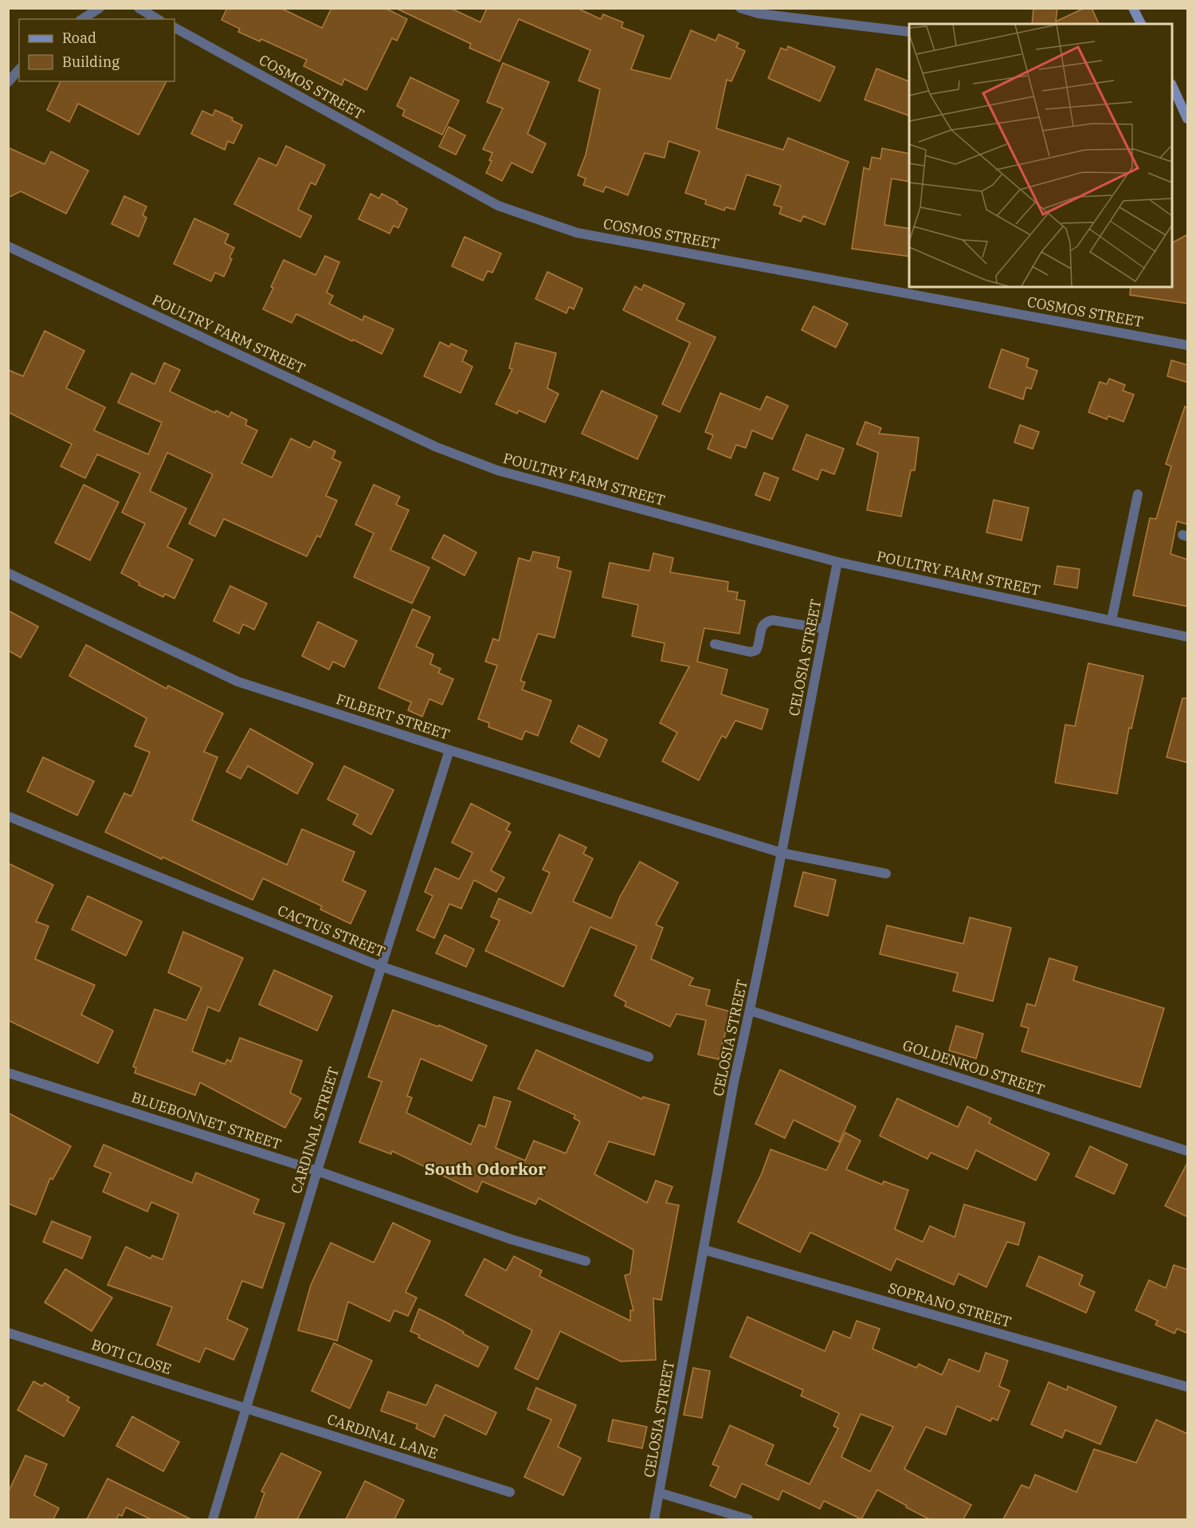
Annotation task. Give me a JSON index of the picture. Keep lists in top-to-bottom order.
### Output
{
  "streets": {
    "street": [
      "COSMOS STREET",
      "POULTRY FARM STREET",
      "CELOSIA STREET",
      "FILBERT STREET",
      "CACTUS STREET",
      "GOLDENROD STREET",
      "BLUEBONNET STREET",
      "CARDINAL STREET",
      "SOPRANO STREET",
      "BOTI CLOSE",
      "CARDINAL LANE"
    ]
  },
  "crossings": [
    ["POULTRY FARM STREET", "CELOSIA STREET"],
    ["CELOSIA STREET", "FILBERT STREET"],
    ["CELOSIA STREET", "GOLDENROD STREET"],
    ["CELOSIA STREET", "SOPRANO STREET"],
    ["FILBERT STREET", "CARDINAL STREET"],
    ["CACTUS STREET", "CARDINAL STREET"],
    ["BLUEBONNET STREET", "CARDINAL STREET"],
    ["CARDINAL STREET", "BOTI CLOSE"],
    ["CARDINAL STREET", "CARDINAL LANE"],
    ["BOTI CLOSE", "CARDINAL LANE"]
  ],
  "districts": ["South Odorkor"],
  "legend": ["Road", "Building"]
}
